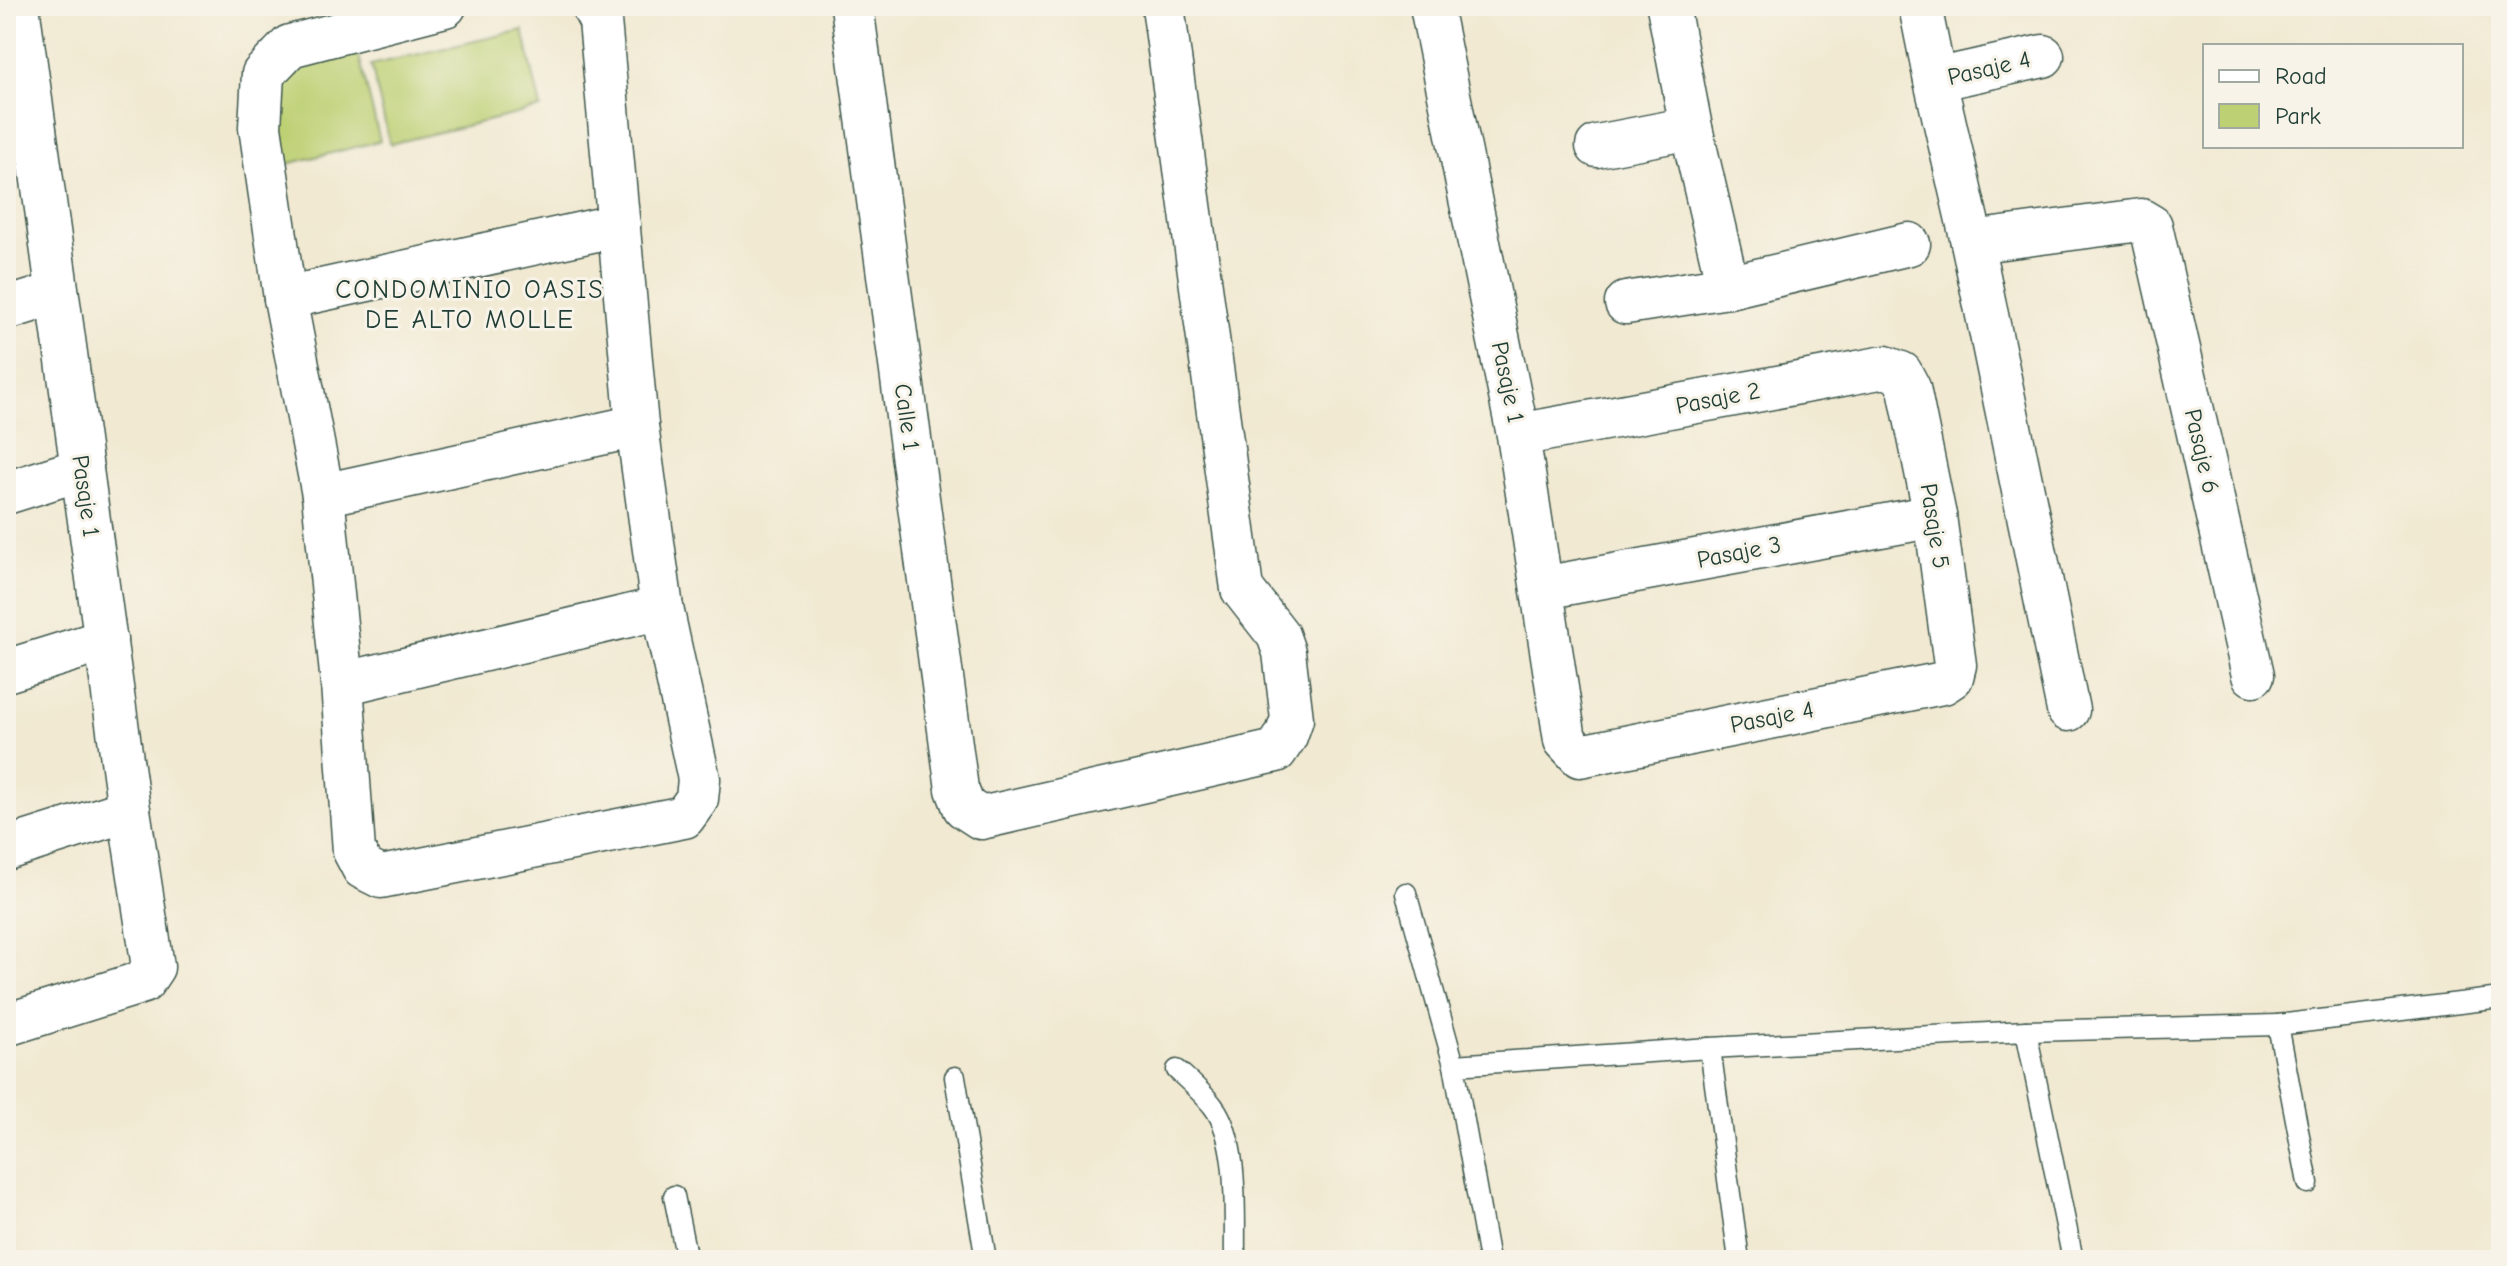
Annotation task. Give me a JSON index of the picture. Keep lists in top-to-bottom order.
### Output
{
  "streets": {
    "street": [
      "Pasaje 4",
      "Pasaje 1",
      "Pasaje 2",
      "Calle 1",
      "Pasaje 6",
      "Pasaje 5",
      "Pasaje 3"
    ]
  },
  "crossings": [
    ["Pasaje 4", "Pasaje 1"],
    ["Pasaje 4", "Pasaje 5"],
    ["Pasaje 1", "Pasaje 2"],
    ["Pasaje 1", "Pasaje 3"],
    ["Pasaje 2", "Pasaje 5"],
    ["Pasaje 5", "Pasaje 3"]
  ],
  "districts": ["CONDOMINIO OASIS DE ALTO MOLLE"],
  "legend": ["Road", "Park"]
}
